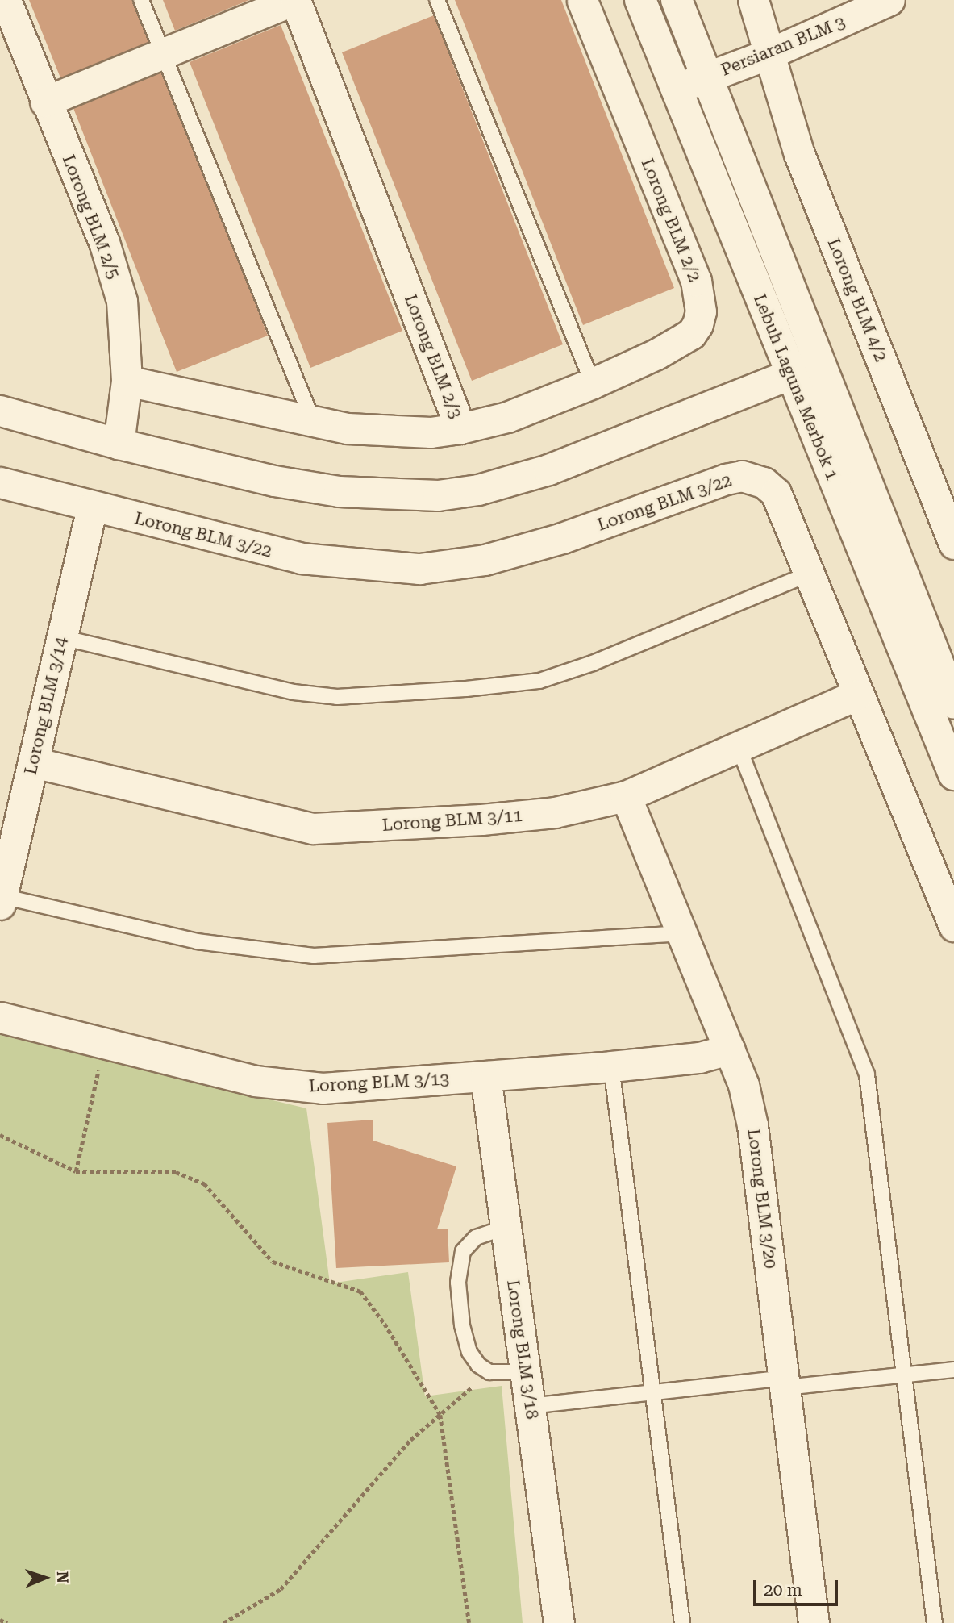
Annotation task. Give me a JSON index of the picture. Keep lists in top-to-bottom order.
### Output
{
  "streets": {
    "street": [
      "Persiaran BLM 3",
      "Lorong BLM 2/5",
      "Lorong BLM 2/2",
      "Lorong BLM 4/2",
      "Lorong BLM 2/3",
      "Lebuh Laguna Merbok 1",
      "Lorong BLM 3/22",
      "Lorong BLM 3/14",
      "Lorong BLM 3/11",
      "Lorong BLM 3/13",
      "Lorong BLM 3/20",
      "Lorong BLM 3/18"
    ]
  },
  "crossings": [
    ["Persiaran BLM 3", "Lorong BLM 4/2"],
    ["Persiaran BLM 3", "Lebuh Laguna Merbok 1"],
    ["Lorong BLM 2/5", "Lorong BLM 2/3"],
    ["Lorong BLM 2/2", "Lorong BLM 2/3"],
    ["Lorong BLM 3/22", "Lorong BLM 3/14"],
    ["Lorong BLM 3/22", "Lorong BLM 3/11"],
    ["Lorong BLM 3/14", "Lorong BLM 3/11"],
    ["Lorong BLM 3/11", "Lorong BLM 3/20"],
    ["Lorong BLM 3/13", "Lorong BLM 3/20"],
    ["Lorong BLM 3/13", "Lorong BLM 3/18"]
  ],
  "scale_bar": "20 m",
  "north": "right"
}
